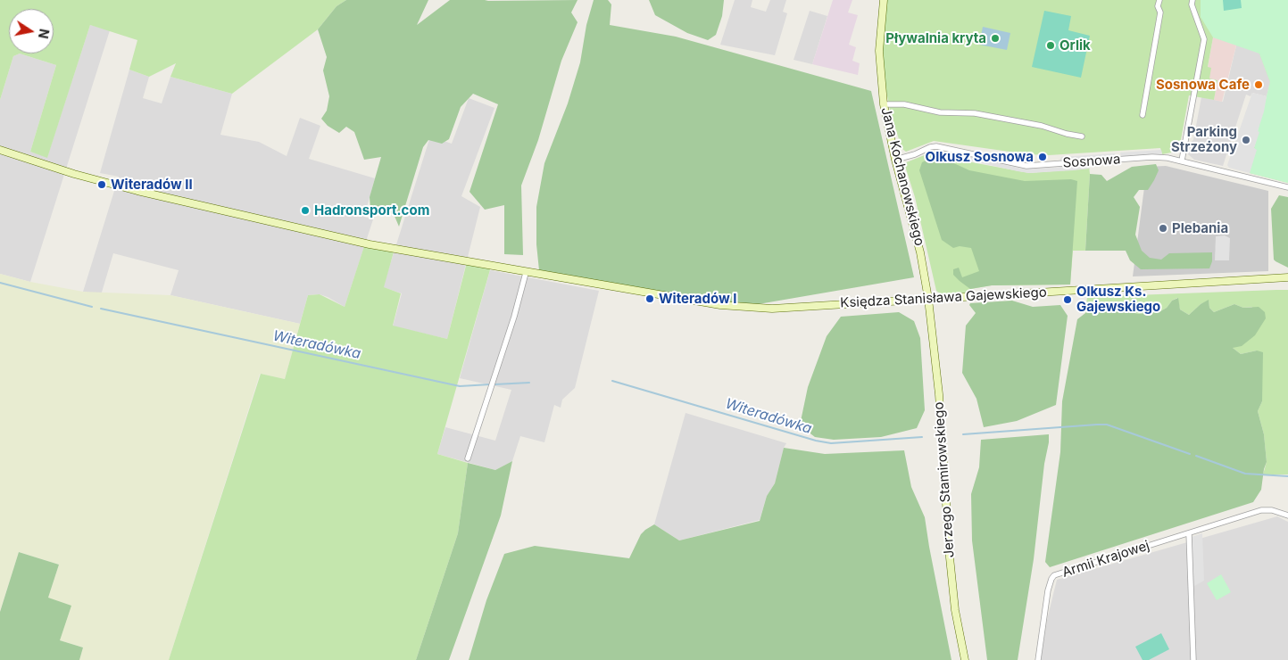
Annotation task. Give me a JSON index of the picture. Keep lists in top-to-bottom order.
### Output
{
  "streets": {
    "street": [
      "Sosnowa",
      "Jana Kochanowskiego",
      "Księdza Stanisława Gajewskiego",
      "Jerzego Stamirowskiego",
      "Armii Krajowej"
    ]
  },
  "crossings": [
    ["Sosnowa", "Jana Kochanowskiego"],
    ["Jana Kochanowskiego", "Księdza Stanisława Gajewskiego"],
    ["Jana Kochanowskiego", "Jerzego Stamirowskiego"],
    ["Księdza Stanisława Gajewskiego", "Jerzego Stamirowskiego"]
  ],
  "water": ["Witeradówka"],
  "places": [
    "Pływalnia kryta",
    "Orlik",
    "Sosnowa Cafe",
    "Parking Strzeżony",
    "Olkusz Sosnowa",
    "Witeradów II",
    "Hadronsport.com",
    "Plebania",
    "Witeradów I",
    "Olkusz Ks. Gajewskiego"
  ],
  "north": "right"
}
